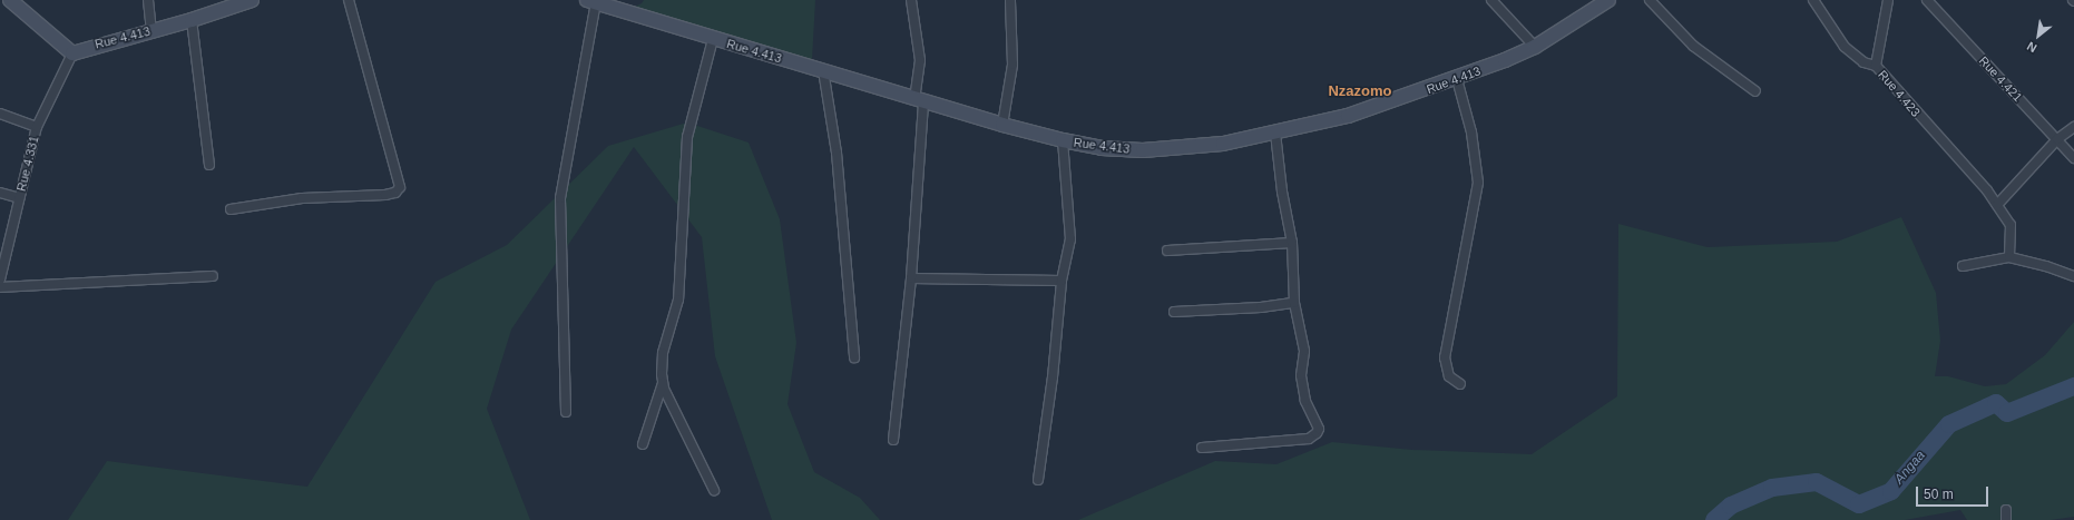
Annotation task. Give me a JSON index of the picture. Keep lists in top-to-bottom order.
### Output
{
  "streets": {
    "street": [
      "Rue 4.413",
      "Rue 4.421",
      "Rue 4.423",
      "Rue 4.331"
    ]
  },
  "crossings": [
    ["Rue 4.413", "Rue 4.331"]
  ],
  "districts": ["Nzazomo"],
  "water": ["Angaa"],
  "scale_bar": "50 m",
  "north": "bottom left"
}
